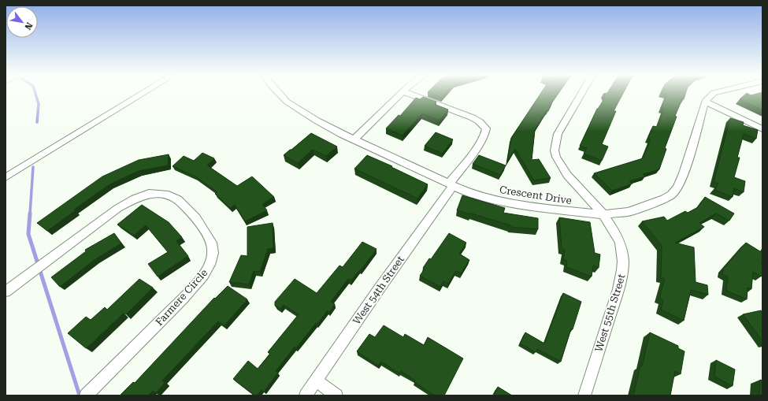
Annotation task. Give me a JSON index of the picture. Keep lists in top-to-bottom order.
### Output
{
  "streets": {
    "street": [
      "Crescent Drive",
      "West 54th Street",
      "Farmere Circle",
      "West 55th Street"
    ]
  },
  "crossings": [
    ["Crescent Drive", "West 54th Street"],
    ["Crescent Drive", "West 55th Street"]
  ],
  "north": "bottom right"
}
